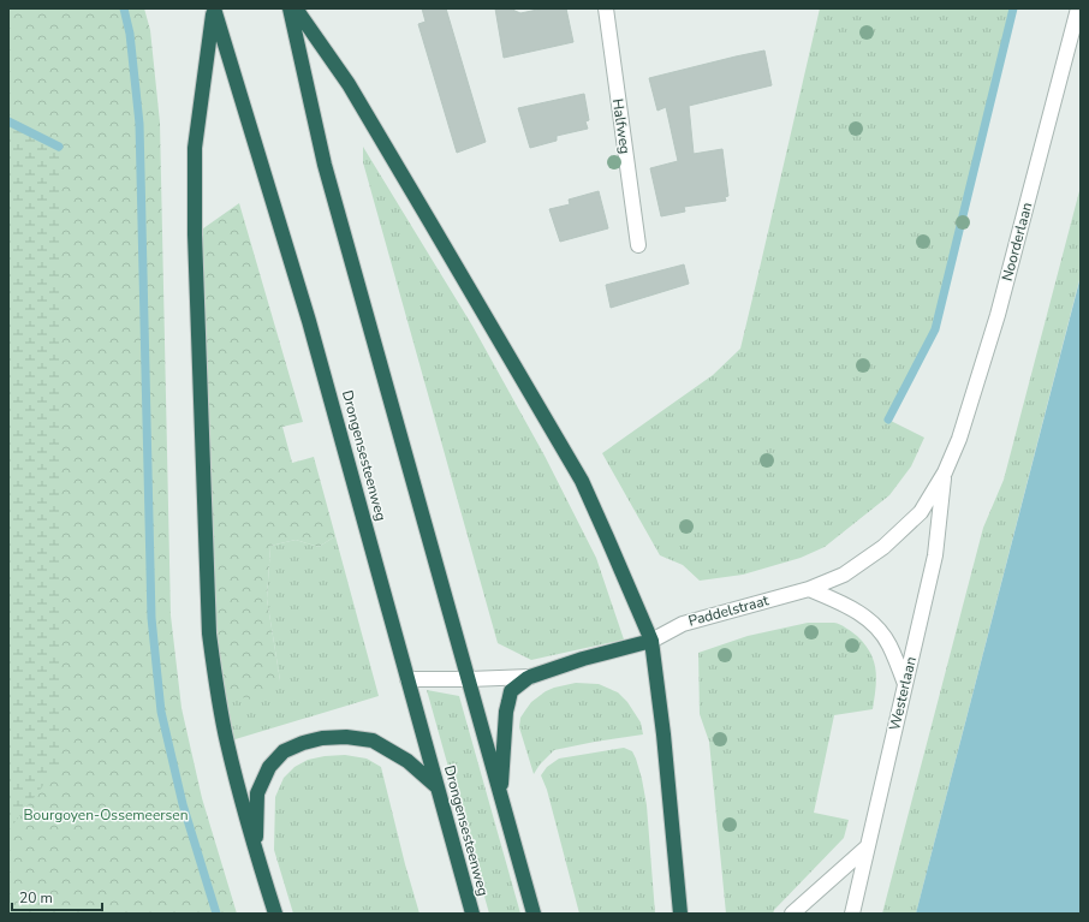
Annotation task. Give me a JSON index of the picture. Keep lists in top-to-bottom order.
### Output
{
  "streets": {
    "highway": ["Drongensesteenweg"],
    "street": [
      "Halfweg",
      "Noorderlaan",
      "Paddelstraat",
      "Westerlaan"
    ]
  },
  "crossings": [
    ["Noorderlaan", "Paddelstraat"],
    ["Noorderlaan", "Westerlaan"],
    ["Paddelstraat", "Westerlaan"]
  ],
  "parks": ["Bourgoyen-Ossemeersen"],
  "scale_bar": "20 m"
}
